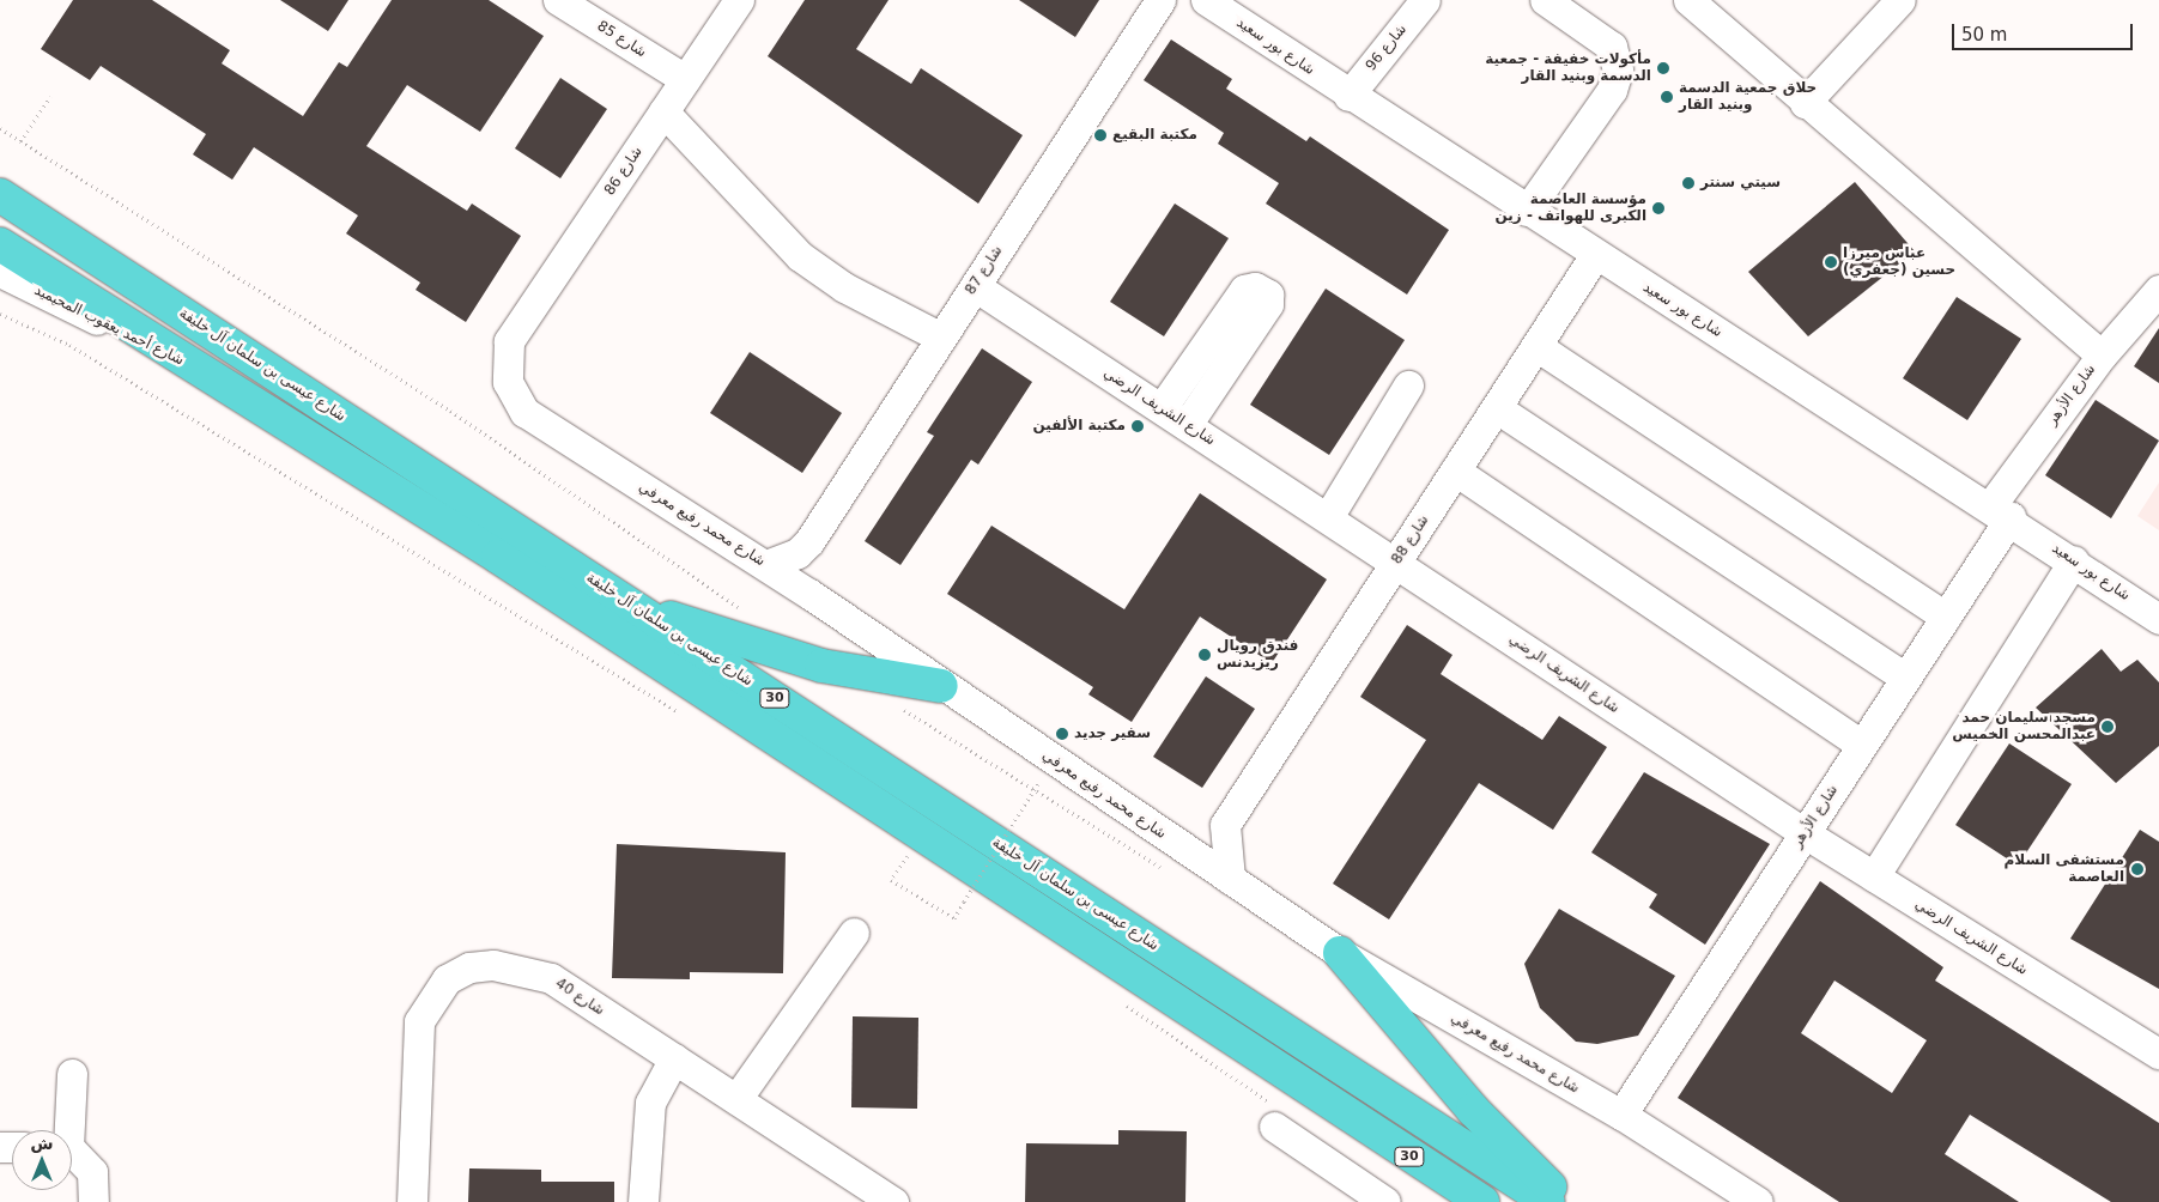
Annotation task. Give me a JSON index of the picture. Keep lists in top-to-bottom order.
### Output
{
  "streets": {
    "highway": ["شارع عيسى بن سلمان آل خليفة", "30"],
    "street": [
      "شارع 85",
      "شارع بور سعيد",
      "شارع 96",
      "شارع 86",
      "شارع 87",
      "شارع أحمد يعقوب المحيميد",
      "شارع الأزهر",
      "شارع الشريف الرضي",
      "شارع محمد رفيع معرفي",
      "شارع 88",
      "شارع 40"
    ]
  },
  "crossings": [
    ["شارع 85", "شارع 86"],
    ["شارع بور سعيد", "شارع 96"],
    ["شارع بور سعيد", "شارع الأزهر"],
    ["شارع بور سعيد", "شارع 88"],
    ["شارع 86", "شارع محمد رفيع معرفي"],
    ["شارع 87", "شارع الشريف الرضي"],
    ["شارع 87", "شارع محمد رفيع معرفي"],
    ["شارع أحمد يعقوب المحيميد", "30"],
    ["شارع الأزهر", "شارع الشريف الرضي"],
    ["شارع الأزهر", "شارع محمد رفيع معرفي"],
    ["شارع الشريف الرضي", "شارع 88"]
  ],
  "places": [
    "مأكولات خفيفة - جمعية الدسمة وبنيد القار",
    "حلاق جمعية الدسمة وبنيد القار",
    "مكتبة البقيع",
    "سيتي سنتر",
    "مؤسسة العاصمة الكبرى للهواتف - زين",
    "عباس ميرزا حسين (جعفري)",
    "مكتبة الألفين",
    "فندق رويال ريزيدنس",
    "مسجد سليمان حمد عبدالمحسن الخميس",
    "سفير جديد",
    "مستشفى السلام العاصمة"
  ],
  "scale_bar": "50 m",
  "north": "top"
}
